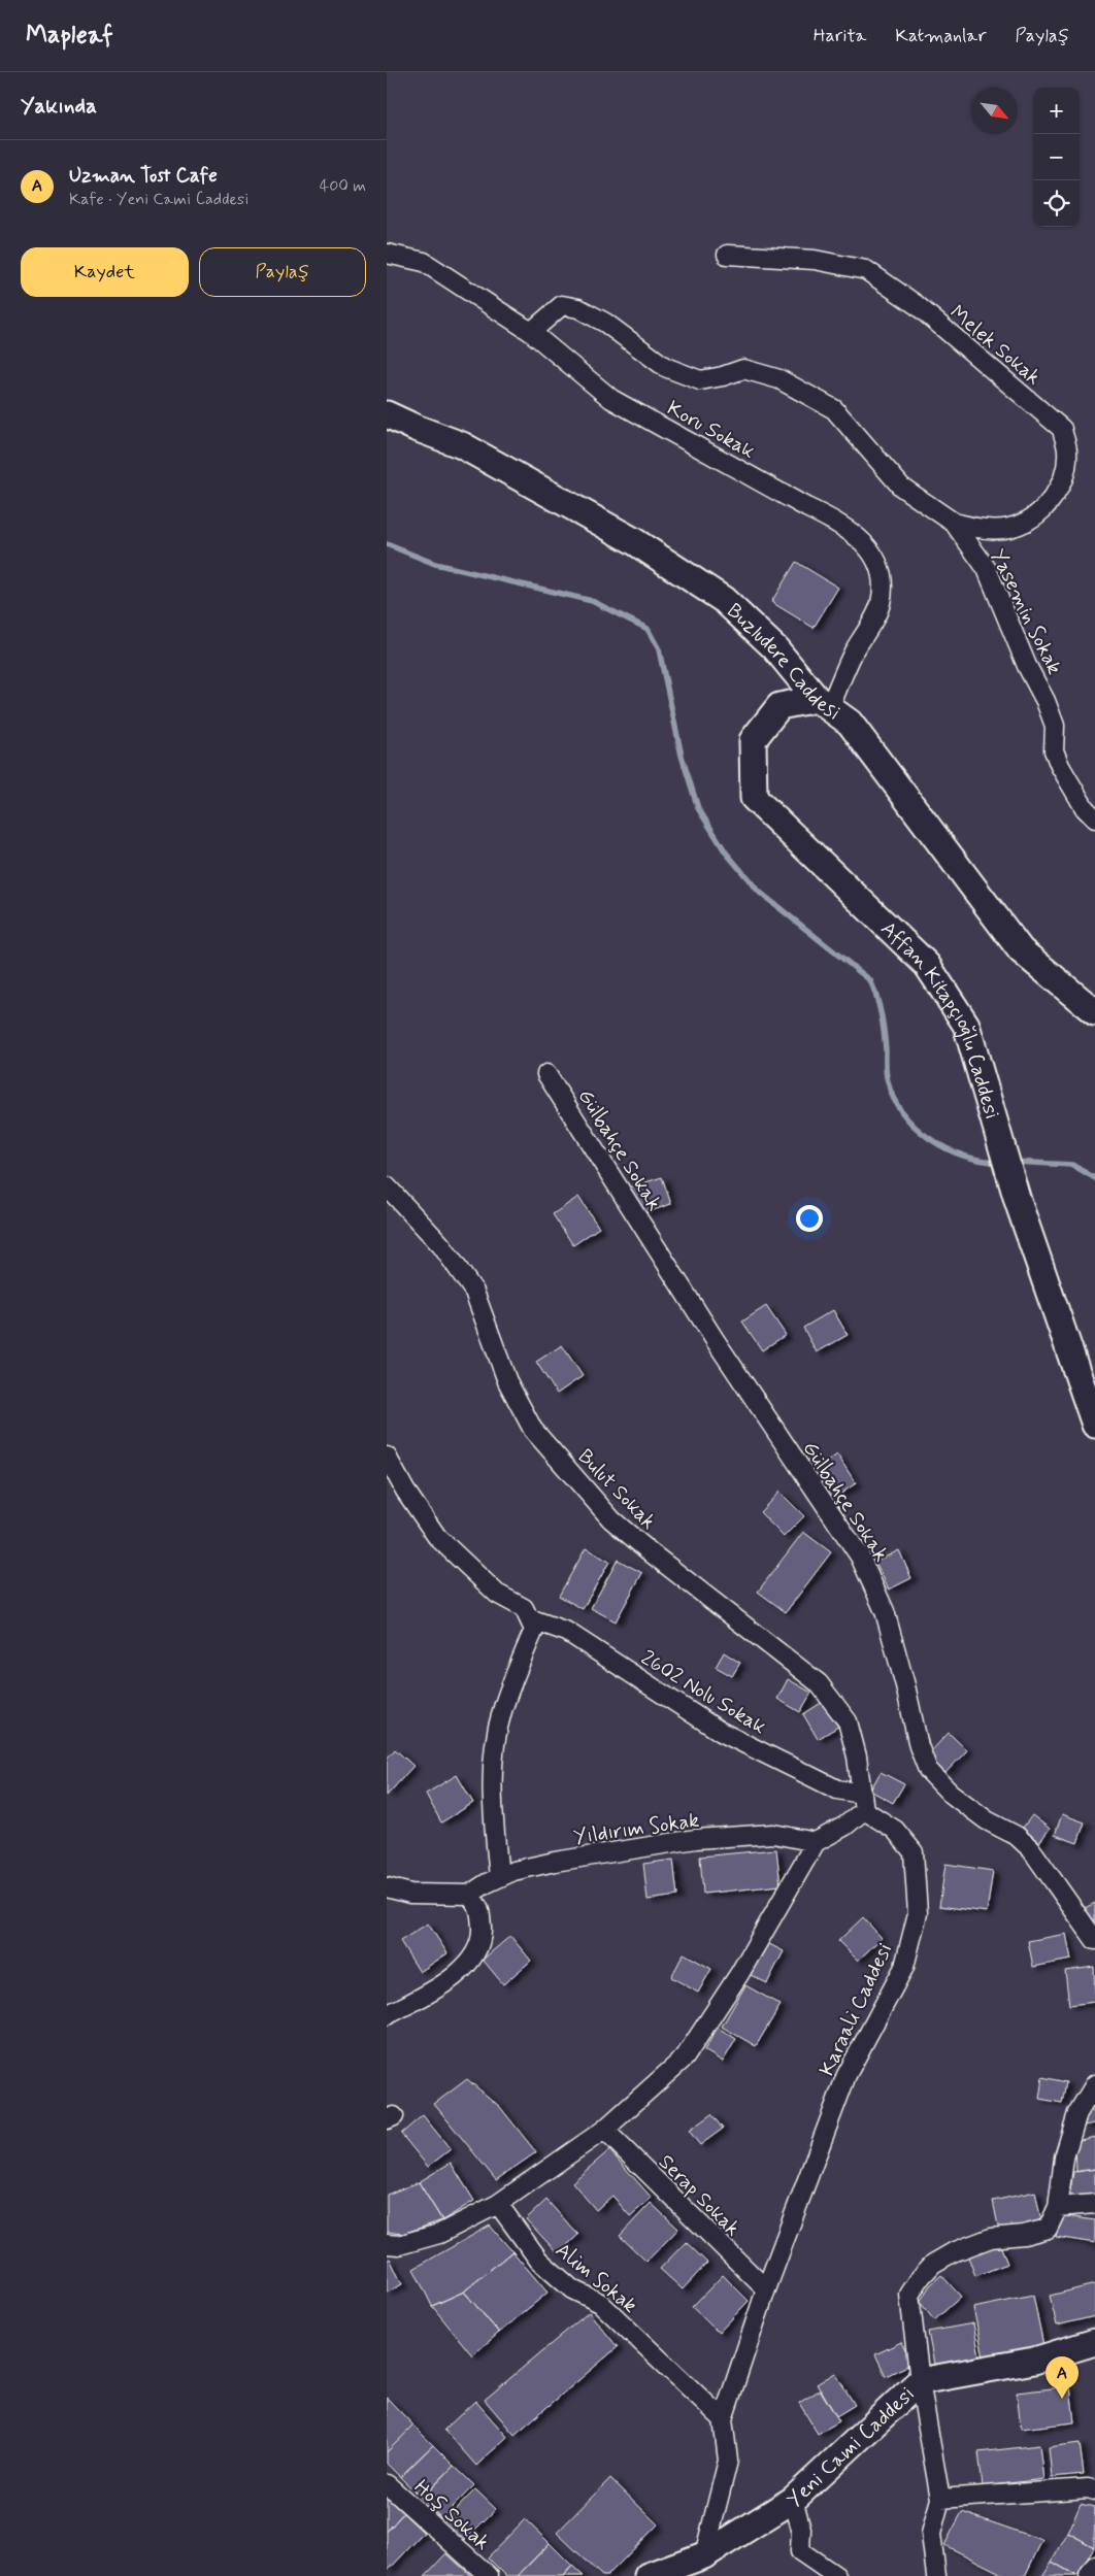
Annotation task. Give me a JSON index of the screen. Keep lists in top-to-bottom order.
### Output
{
  "streets": {
    "street": [
      "Melek Sokak",
      "Koru Sokak",
      "Yasemin Sokak",
      "Buzludere Caddesi",
      "Affan Kitapçıoğlu Caddesi",
      "Gülbahçe Sokak",
      "Bulut Sokak",
      "2602 Nolu Sokak",
      "Yıldırım Sokak",
      "Karaali Caddesi",
      "Serap Sokak",
      "Alim Sokak",
      "Yeni Cami Caddesi",
      "Hoş Sokak"
    ]
  },
  "crossings": [
    ["Melek Sokak", "Yasemin Sokak"],
    ["Koru Sokak", "Yasemin Sokak"],
    ["Koru Sokak", "Buzludere Caddesi"],
    ["Koru Sokak", "Affan Kitapçıoğlu Caddesi"],
    ["Buzludere Caddesi", "Affan Kitapçıoğlu Caddesi"],
    ["Bulut Sokak", "2602 Nolu Sokak"],
    ["Bulut Sokak", "Karaali Caddesi"],
    ["2602 Nolu Sokak", "Karaali Caddesi"],
    ["Karaali Caddesi", "Serap Sokak"],
    ["Karaali Caddesi", "Alim Sokak"],
    ["Karaali Caddesi", "Yeni Cami Caddesi"]
  ],
  "north": "bottom right",
  "page": {
    "header": "Mapleaf",
    "nav": ["Harita", "Katmanlar", "Paylaş"],
    "heading": "Yakında",
    "map_buttons": ["+", "−"],
    "list": [
      {
        "mark": "A",
        "name": "Uzman Tost Cafe",
        "note": "Kafe · Yeni Cami Caddesi",
        "value": "400 m"
      }
    ],
    "buttons": ["Kaydet", "Paylaş"],
    "pins": "A"
  }
}
